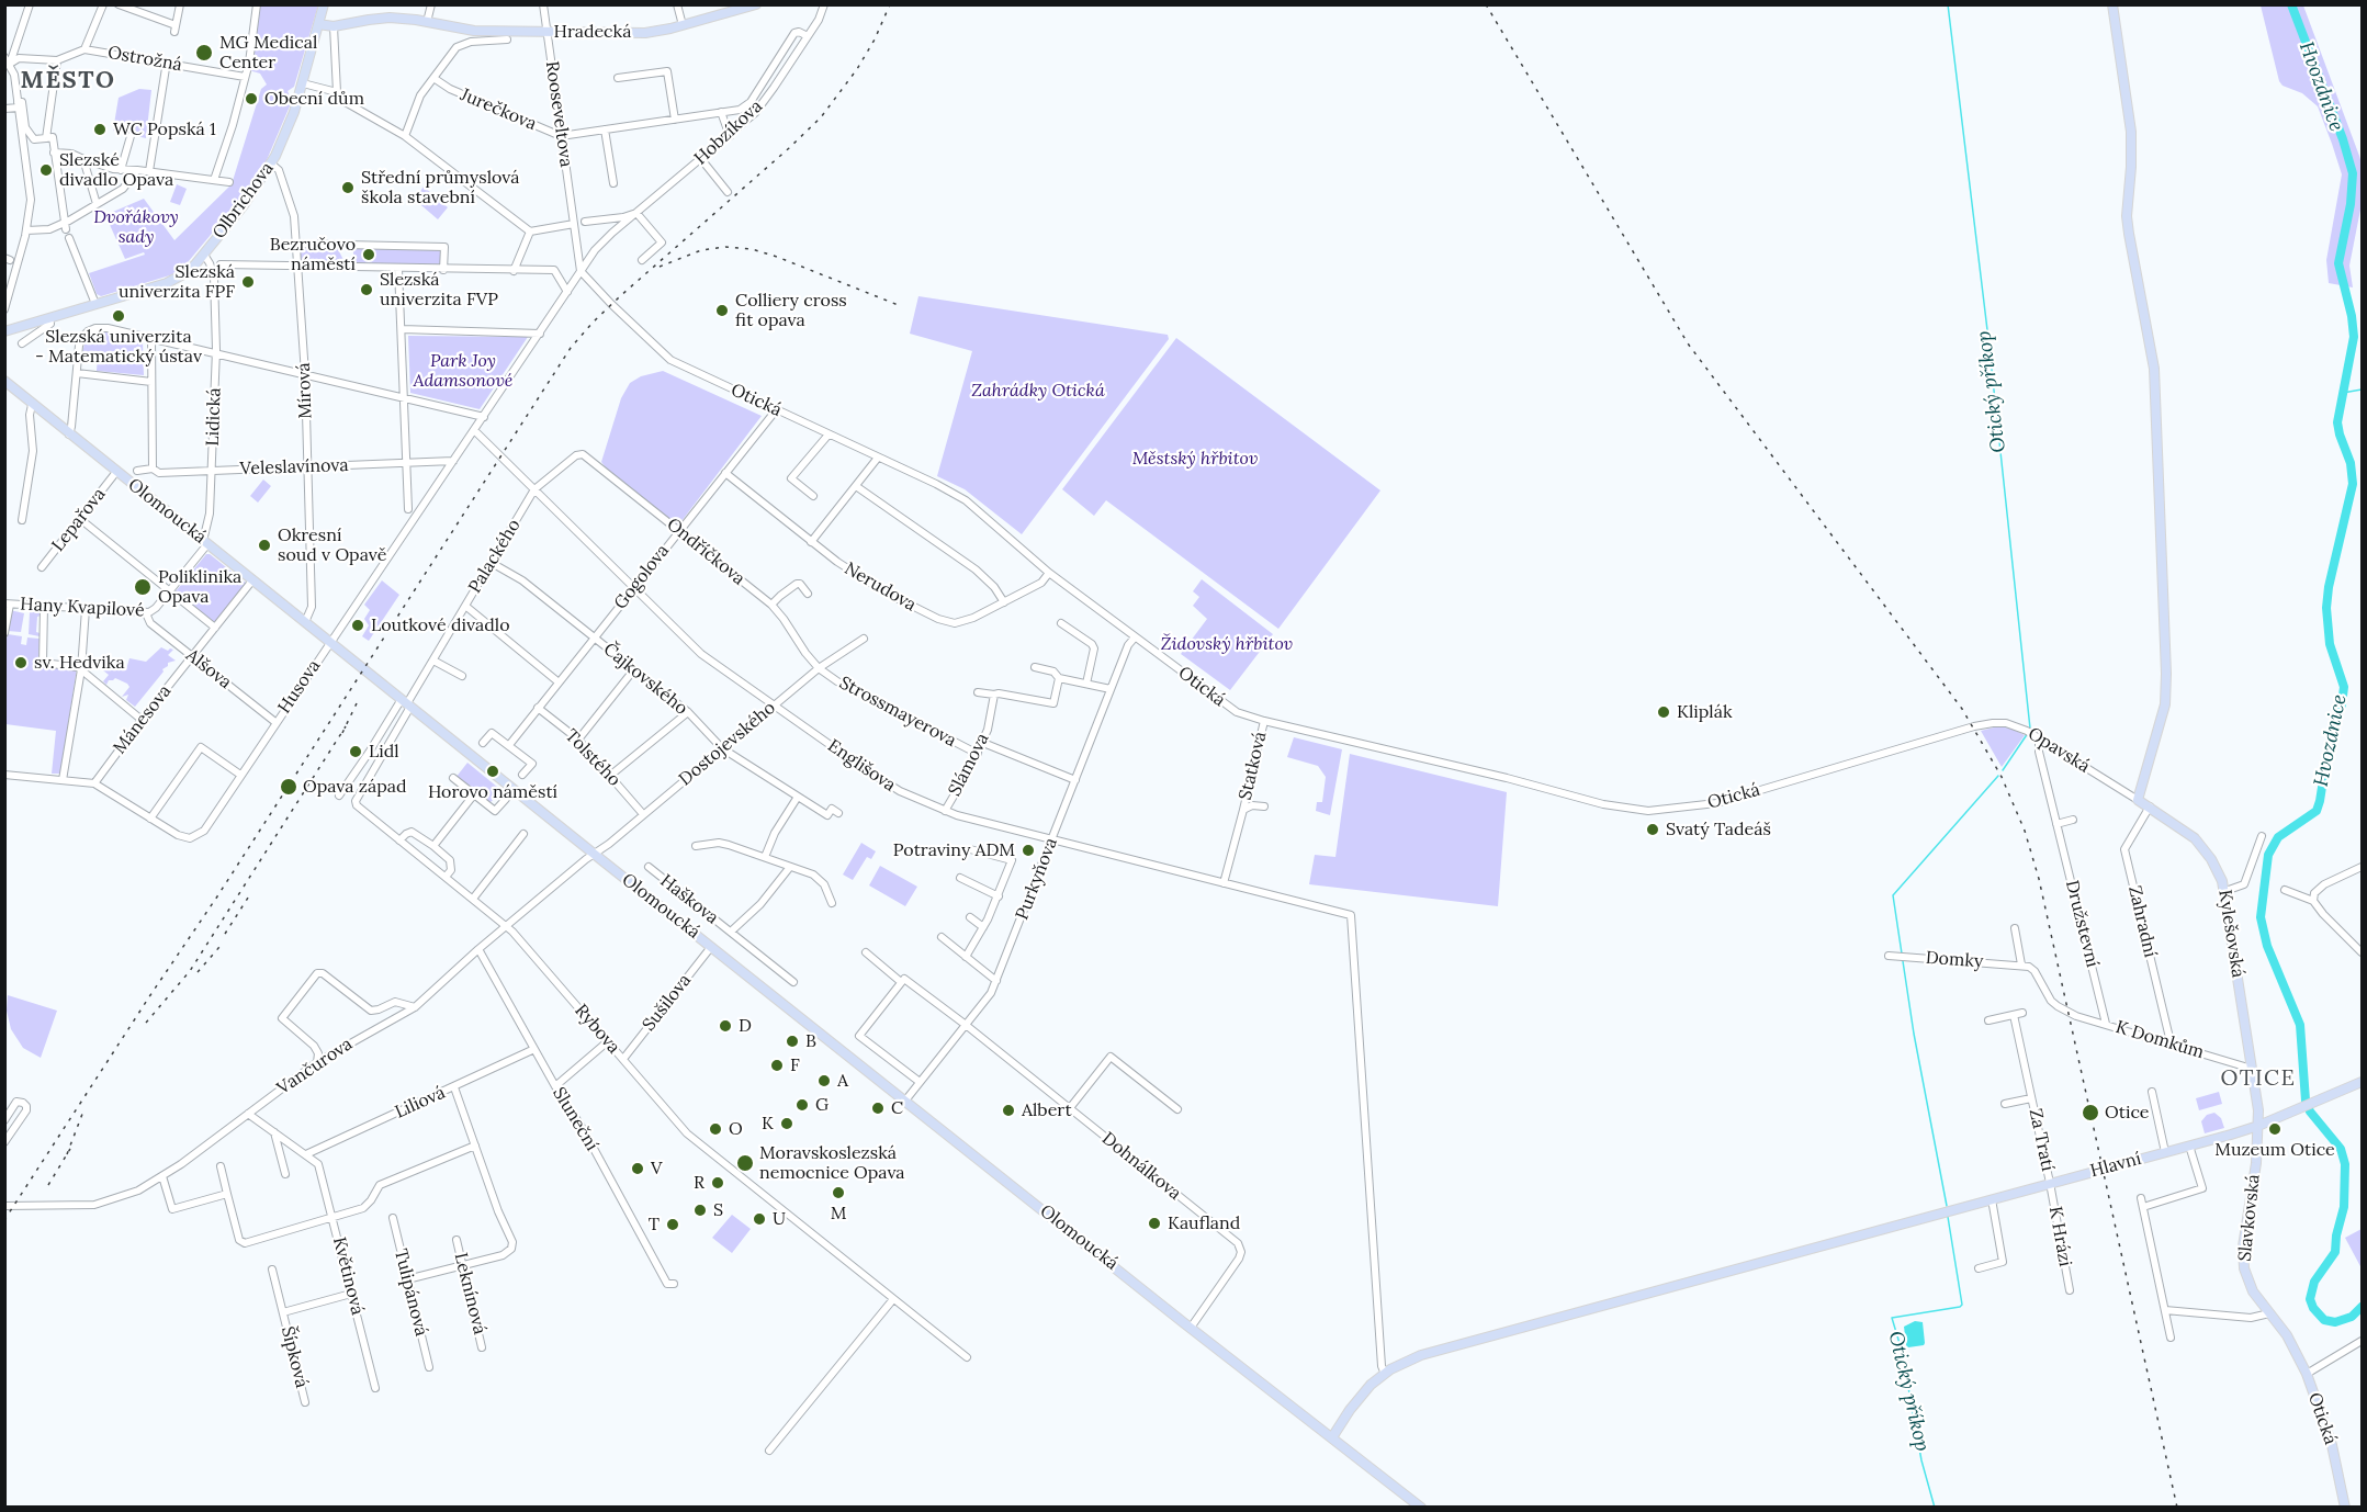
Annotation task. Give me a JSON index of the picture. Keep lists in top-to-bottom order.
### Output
{
  "streets": {
    "main road": [
      "Hradecká",
      "Olbrichova",
      "Otická",
      "Olomoucká",
      "Kylešovská",
      "Hlavní",
      "Slavkovská"
    ],
    "street": [
      "Ostrožná",
      "Jurečkova",
      "Rooseveltova",
      "Hobzíkova",
      "Mírová",
      "Lidická",
      "Veleslavínova",
      "Lepařova",
      "Ondříčkova",
      "Palackého",
      "Gogolova",
      "Nerudova",
      "Hany Kvapilové",
      "Alšova",
      "Čajkovského",
      "Husova",
      "Strossmayerova",
      "Mánesova",
      "Dostojevského",
      "Opavská",
      "Tolstého",
      "Slámova",
      "Englišova",
      "Statková",
      "Purkyňova",
      "Haškova",
      "Zahradní",
      "Družstevní",
      "Domky",
      "Sušilova",
      "Rybova",
      "K Domkům",
      "Vančurova",
      "Liliová",
      "Sluneční",
      "Za Tratí",
      "Dohnálkova",
      "K Hrázi",
      "Květinová",
      "Tulipánová",
      "Leknínová",
      "Šípková"
    ]
  },
  "crossings": [
    ["Hradecká", "Rooseveltova"],
    ["Hradecká", "Olbrichova"],
    ["Jurečkova", "Rooseveltova"],
    ["Hobzíkova", "Otická"],
    ["Hobzíkova", "Husova"],
    ["Olbrichova", "Mírová"],
    ["Olbrichova", "Lidická"],
    ["Mírová", "Veleslavínova"],
    ["Mírová", "Olomoucká"],
    ["Otická", "Gogolova"],
    ["Otická", "Nerudova"],
    ["Otická", "Opavská"],
    ["Otická", "Statková"],
    ["Otická", "Purkyňova"],
    ["Otická", "Slavkovská"],
    ["Lidická", "Veleslavínova"],
    ["Lidická", "Olomoucká"],
    ["Lidická", "Hany Kvapilové"],
    ["Veleslavínova", "Husova"],
    ["Olomoucká", "Lepařova"],
    ["Olomoucká", "Palackého"],
    ["Olomoucká", "Hany Kvapilové"],
    ["Olomoucká", "Husova"],
    ["Olomoucká", "Mánesova"],
    ["Olomoucká", "Dostojevského"],
    ["Olomoucká", "Purkyňova"],
    ["Olomoucká", "Sušilova"],
    ["Olomoucká", "Rybova"],
    ["Olomoucká", "Vančurova"],
    ["Olomoucká", "Hlavní"],
    ["Olomoucká", "Dohnálkova"],
    ["Ondříčkova", "Palackého"],
    ["Ondříčkova", "Gogolova"],
    ["Ondříčkova", "Strossmayerova"],
    ["Ondříčkova", "Dostojevského"],
    ["Palackého", "Čajkovského"],
    ["Palackého", "Englišova"],
    ["Palackého", "Rybova"],
    ["Gogolova", "Nerudova"],
    ["Gogolova", "Čajkovského"],
    ["Gogolova", "Tolstého"],
    ["Gogolova", "Englišova"],
    ["Hany Kvapilové", "Alšova"],
    ["Alšova", "Husova"],
    ["Alšova", "Mánesova"],
    ["Čajkovského", "Dostojevského"],
    ["Husova", "Englišova"],
    ["Strossmayerova", "Dostojevského"],
    ["Strossmayerova", "Slámova"],
    ["Dostojevského", "Tolstého"],
    ["Dostojevského", "Englišova"],
    ["Dostojevského", "Vančurova"],
    ["Opavská", "Družstevní"],
    ["Opavská", "Kylešovská"],
    ["Slámova", "Englišova"],
    ["Englišova", "Purkyňova"],
    ["Englišova", "Hlavní"],
    ["Purkyňova", "Dohnálkova"],
    ["Zahradní", "Kylešovská"],
    ["Zahradní", "K Domkům"],
    ["Družstevní", "K Domkům"],
    ["Kylešovská", "K Domkům"],
    ["Kylešovská", "Hlavní"],
    ["Kylešovská", "Slavkovská"],
    ["Domky", "K Domkům"],
    ["Sušilova", "Rybova"],
    ["Rybova", "Vančurova"],
    ["Vančurova", "Sluneční"],
    ["Liliová", "Sluneční"],
    ["Liliová", "Květinová"],
    ["Za Tratí", "Hlavní"],
    ["Za Tratí", "K Hrázi"],
    ["Hlavní", "Slavkovská"],
    ["Hlavní", "K Hrázi"],
    ["Květinová", "Šípková"]
  ],
  "districts": ["MĚSTO", "OTICE"],
  "water": ["Hvozdnice", "Otický příkop"],
  "parks": [
    "Dvořákovy sady",
    "Park Joy Adamsonové",
    "Zahrádky Otická",
    "Městský hřbitov",
    "Židovský hřbitov"
  ],
  "places": [
    "MG Medical Center",
    "Obecní dům",
    "WC Popská 1",
    "Slezské divadlo Opava",
    "Střední průmyslová škola stavební",
    "Bezručovo náměstí",
    "Slezská univerzita FPF",
    "Slezská univerzita FVP",
    "Colliery cross fit opava",
    "Slezská univerzita - Matematický ústav",
    "Okresní soud v Opavě",
    "Poliklinika Opava",
    "Loutkové divadlo",
    "sv. Hedvika",
    "Kliplák",
    "Lidl",
    "Horovo náměstí",
    "Opava západ",
    "Svatý Tadeáš",
    "Potraviny ADM",
    "D",
    "B",
    "F",
    "A",
    "G",
    "C",
    "Albert",
    "Otice",
    "K",
    "O",
    "Muzeum Otice",
    "Moravskoslezská nemocnice Opava",
    "V",
    "R",
    "M",
    "S",
    "U",
    "Kaufland",
    "T"
  ]
}
